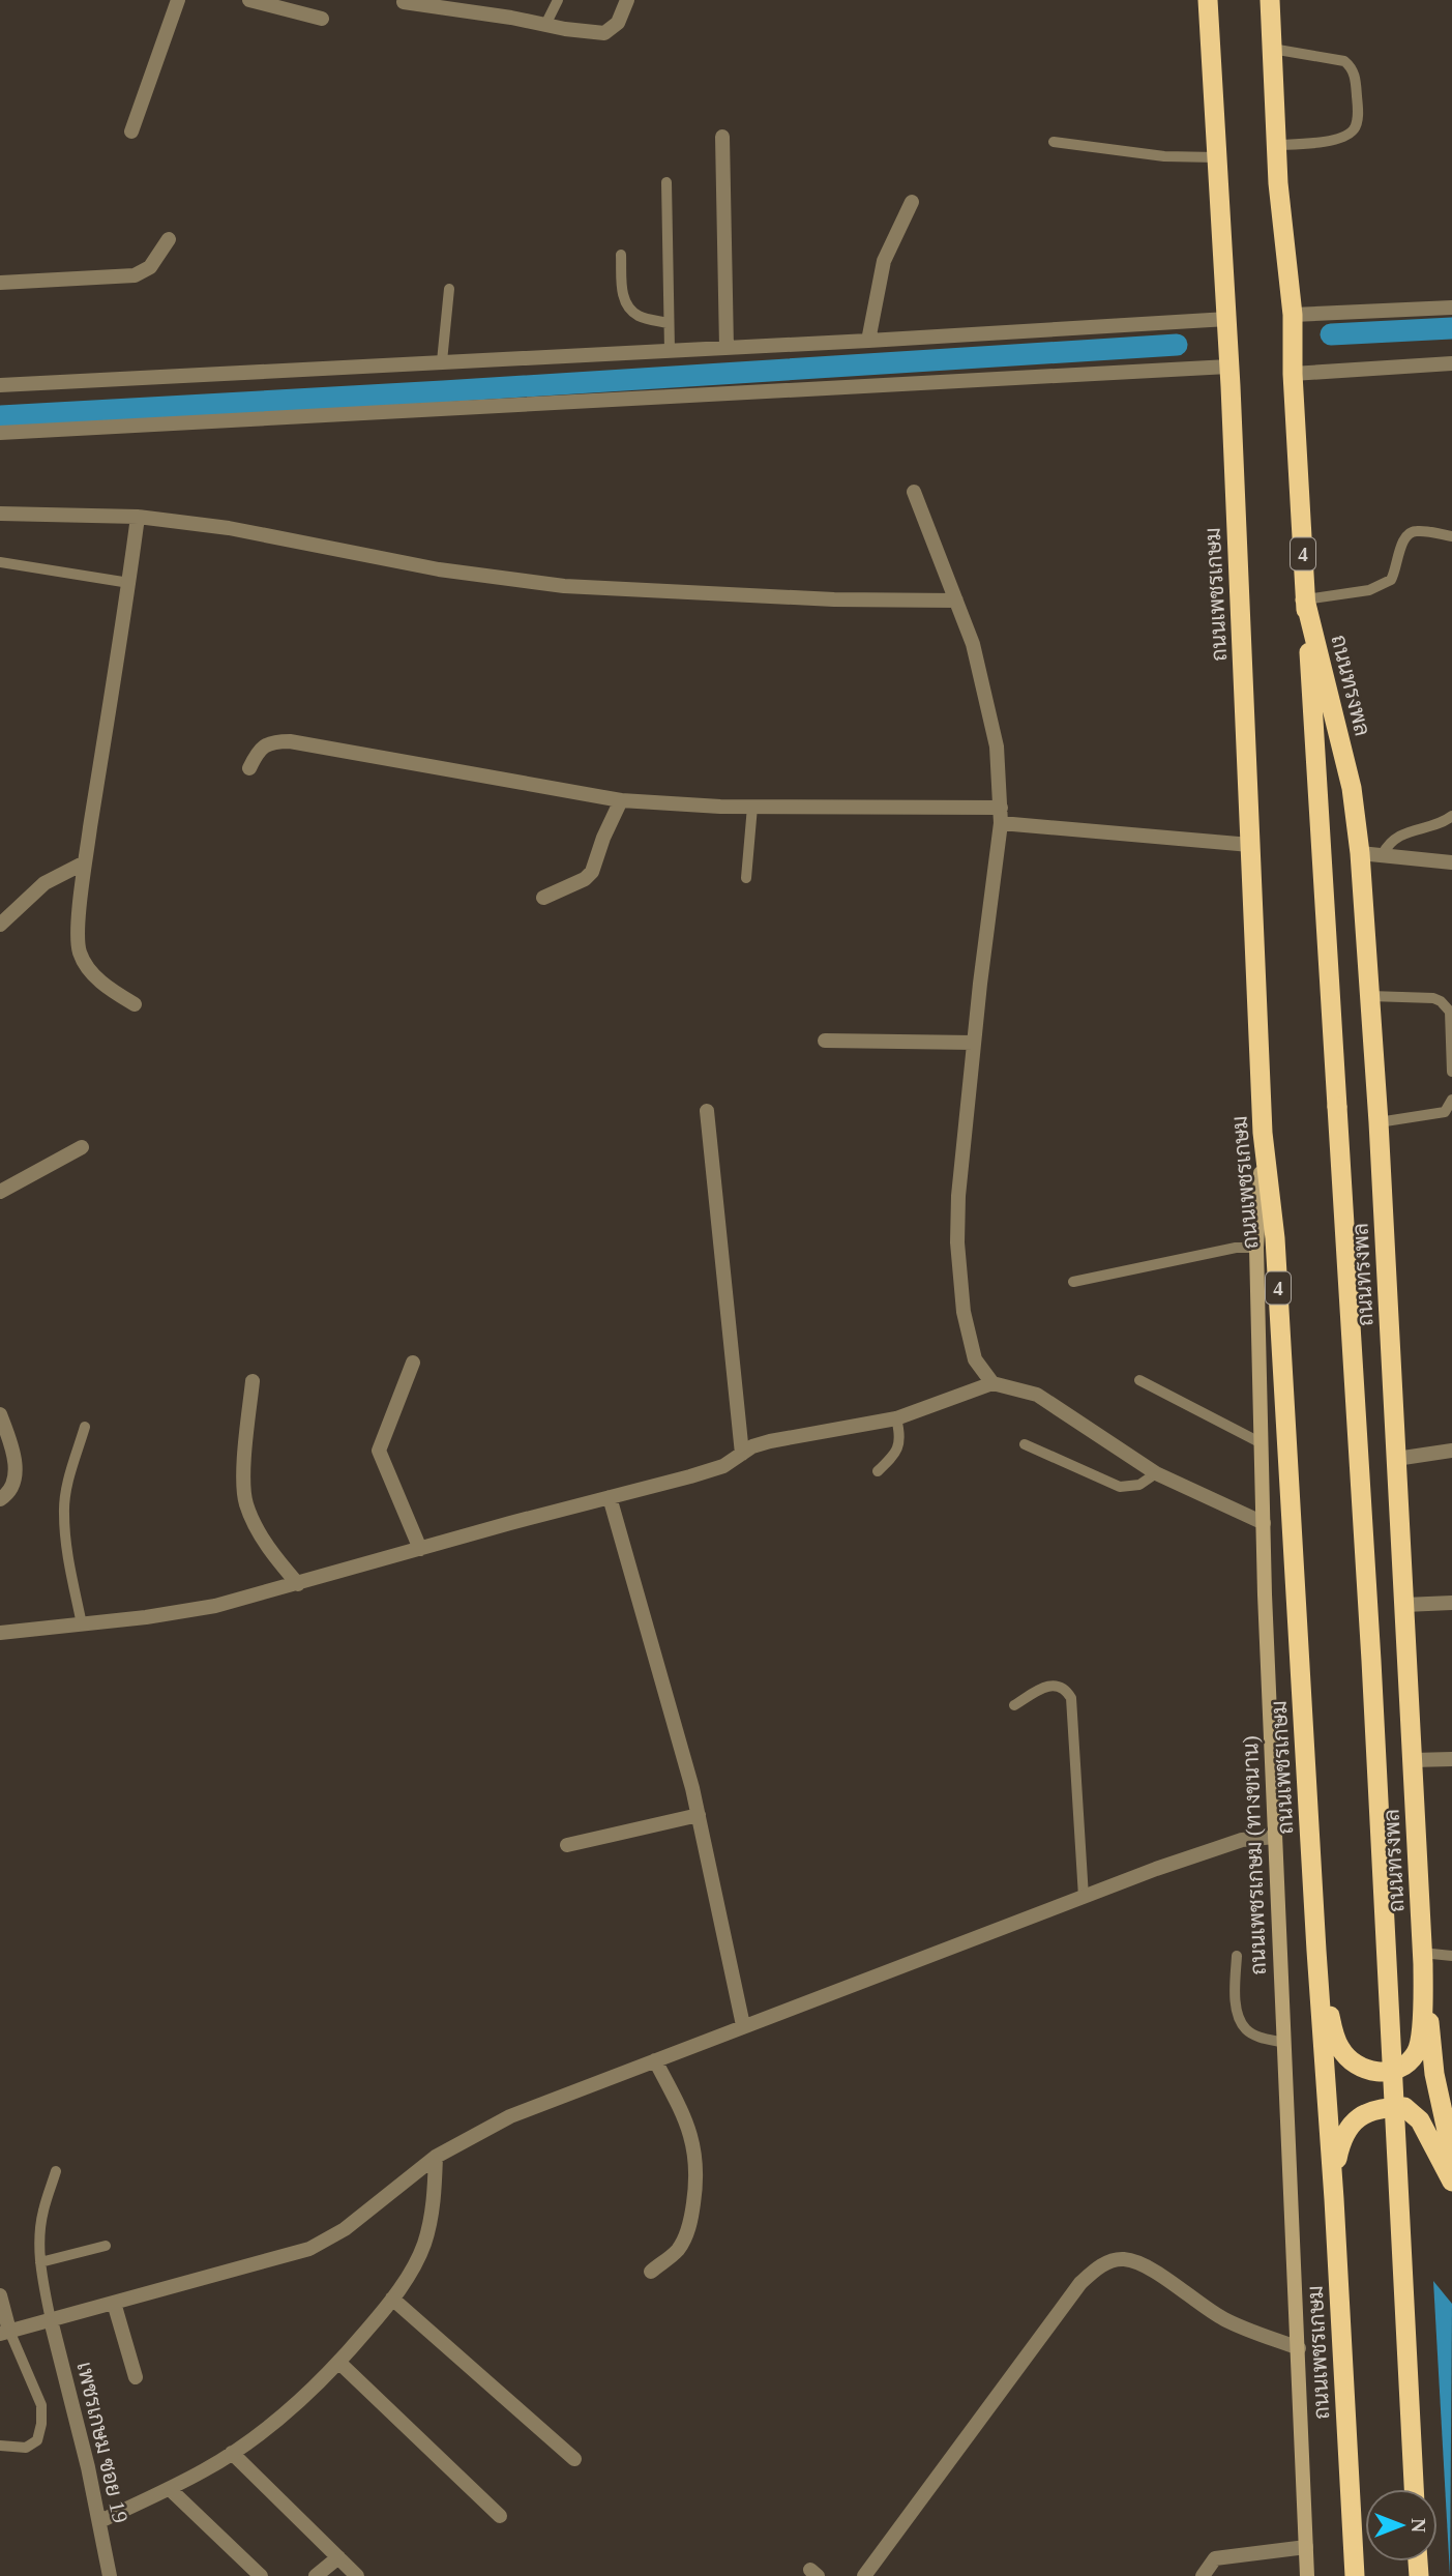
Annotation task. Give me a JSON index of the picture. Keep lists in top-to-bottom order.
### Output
{
  "streets": {
    "highway": ["4", "ถนนเพชรเกษม", "ถนนทรงพล"],
    "main road": ["ถนนเพชรเกษม (ทางขนาน)"],
    "street": ["เพชรเกษม ซอย 19"]
  },
  "crossings": [
    ["4", "ถนนทรงพล"],
    ["ถนนเพชรเกษม", "ถนนเพชรเกษม (ทางขนาน)"]
  ],
  "north": "right"
}
